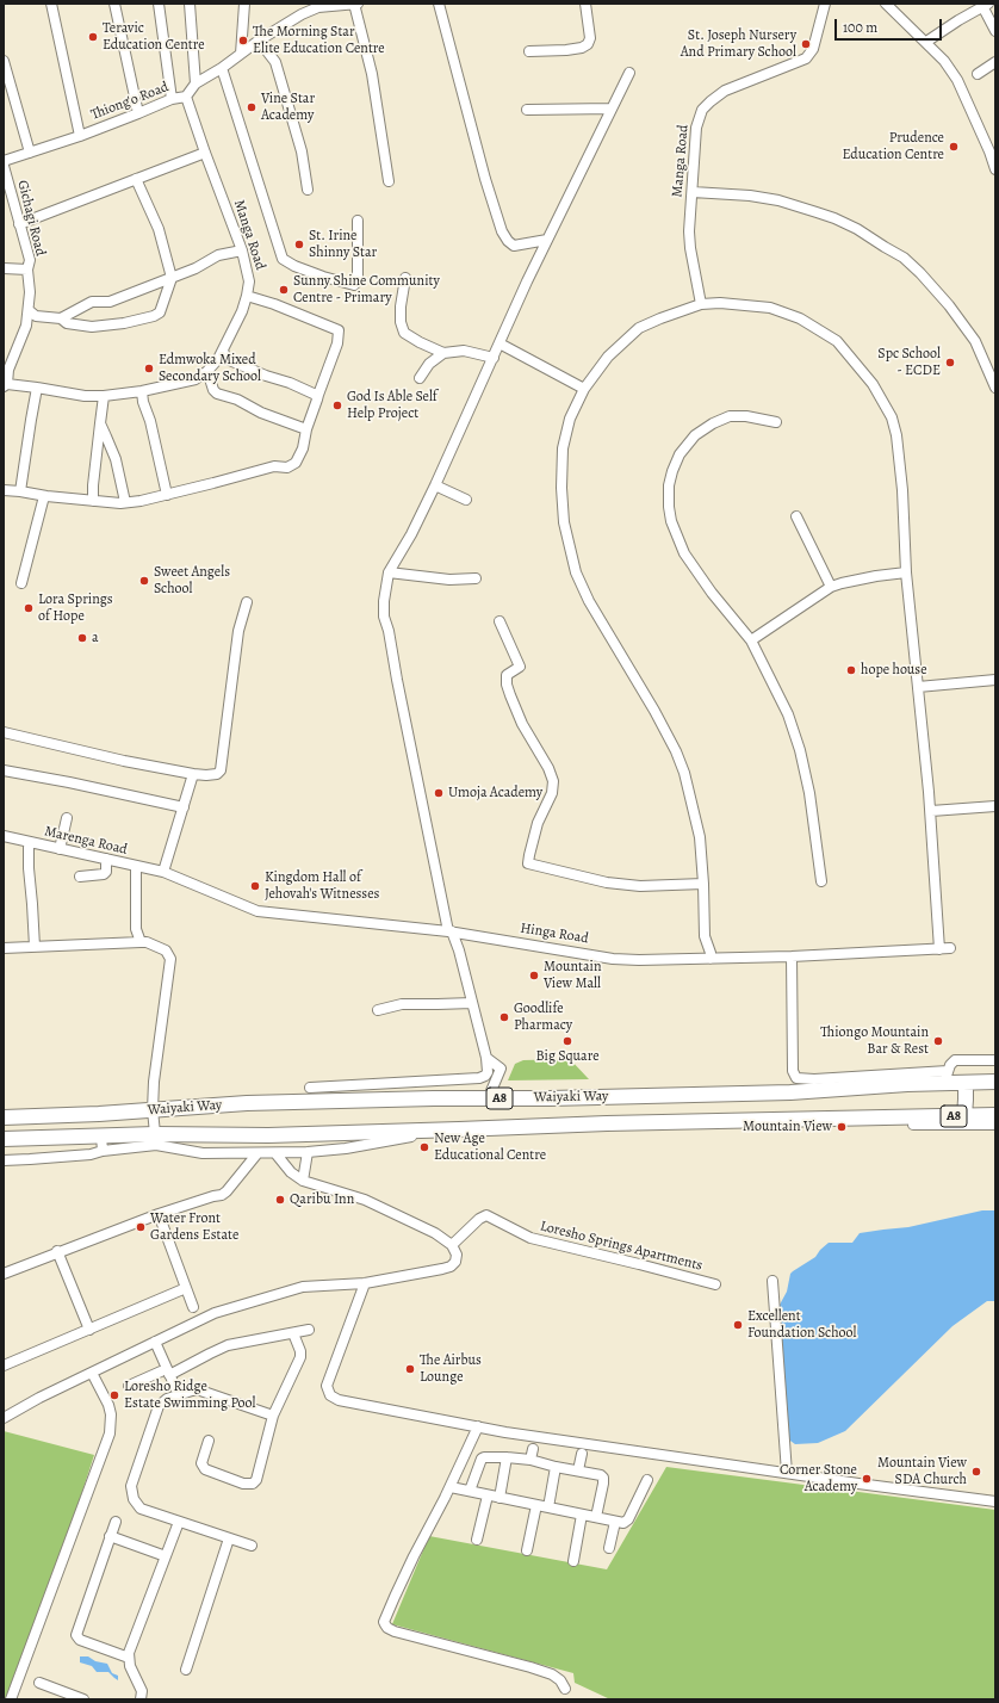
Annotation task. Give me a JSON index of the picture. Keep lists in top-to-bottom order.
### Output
{
  "streets": {
    "highway": ["Waiyaki Way", "A8"],
    "street": [
      "Thiong'o Road",
      "Manga Road",
      "Gichagi Road",
      "Marenga Road",
      "Hinga Road",
      "Loresho Springs Apartments"
    ]
  },
  "crossings": [
    ["Thiong'o Road", "Manga Road"],
    ["Marenga Road", "Hinga Road"]
  ],
  "places": [
    "Teravic Education Centre",
    "The Morning Star Elite Education Centre",
    "St. Joseph Nursery And Primary School",
    "Vine Star Academy",
    "Prudence Education Centre",
    "St. Irine Shinny Star",
    "Sunny Shine Community Centre - Primary",
    "Spc School - ECDE",
    "Edmwoka Mixed Secondary School",
    "God Is Able Self Help Project",
    "Sweet Angels School",
    "Lora Springs of Hope",
    "a",
    "hope house",
    "Umoja Academy",
    "Kingdom Hall of Jehovah's Witnesses",
    "Mountain View Mall",
    "Goodlife Pharmacy",
    "Big Square",
    "Thiongo Mountain Bar & Rest",
    "Mountain View",
    "New Age Educational Centre",
    "Qaribu Inn",
    "Water Front Gardens Estate",
    "Excellent Foundation School",
    "The Airbus Lounge",
    "Loresho Ridge Estate Swimming Pool",
    "Mountain View SDA Church",
    "Corner Stone Academy"
  ],
  "scale_bar": "100 m"
}
